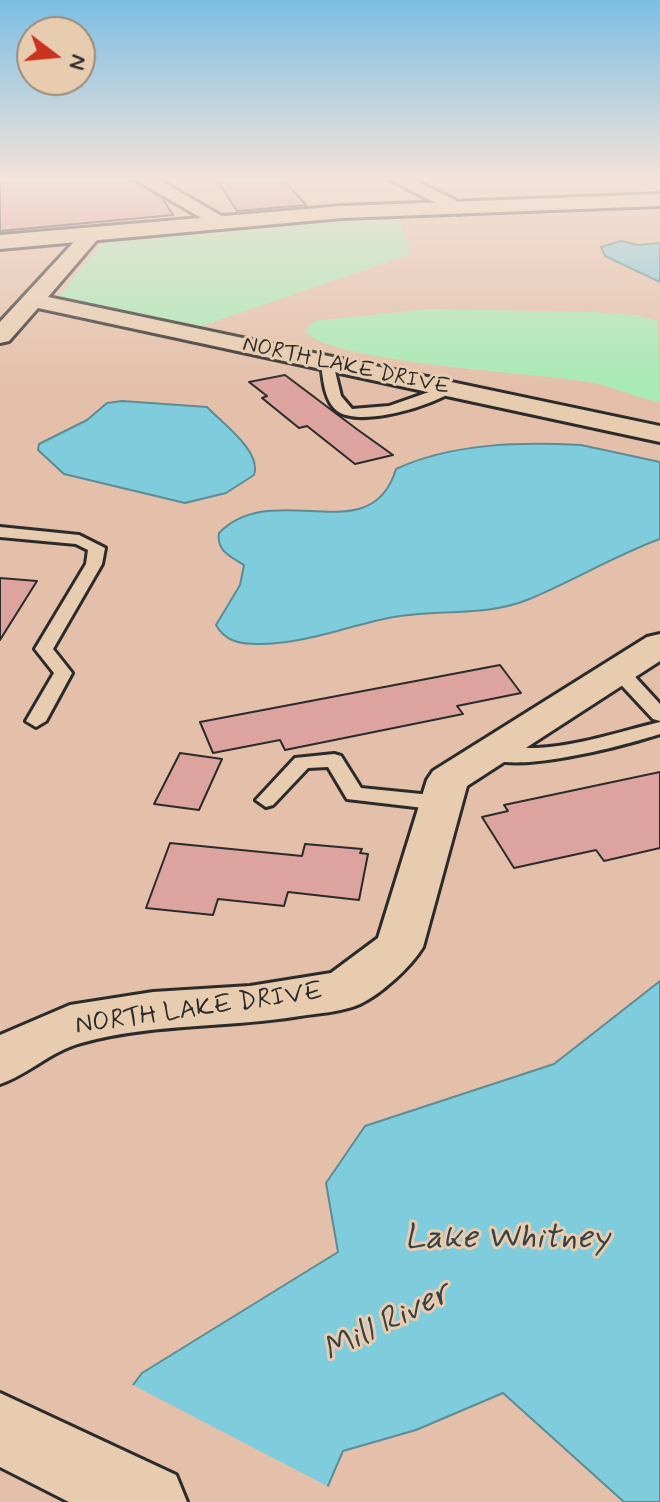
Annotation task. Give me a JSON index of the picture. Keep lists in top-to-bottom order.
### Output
{
  "streets": {
    "street": ["NORTH LAKE DRIVE"]
  },
  "water": ["Lake Whitney", "Mill River"],
  "north": "right"
}
